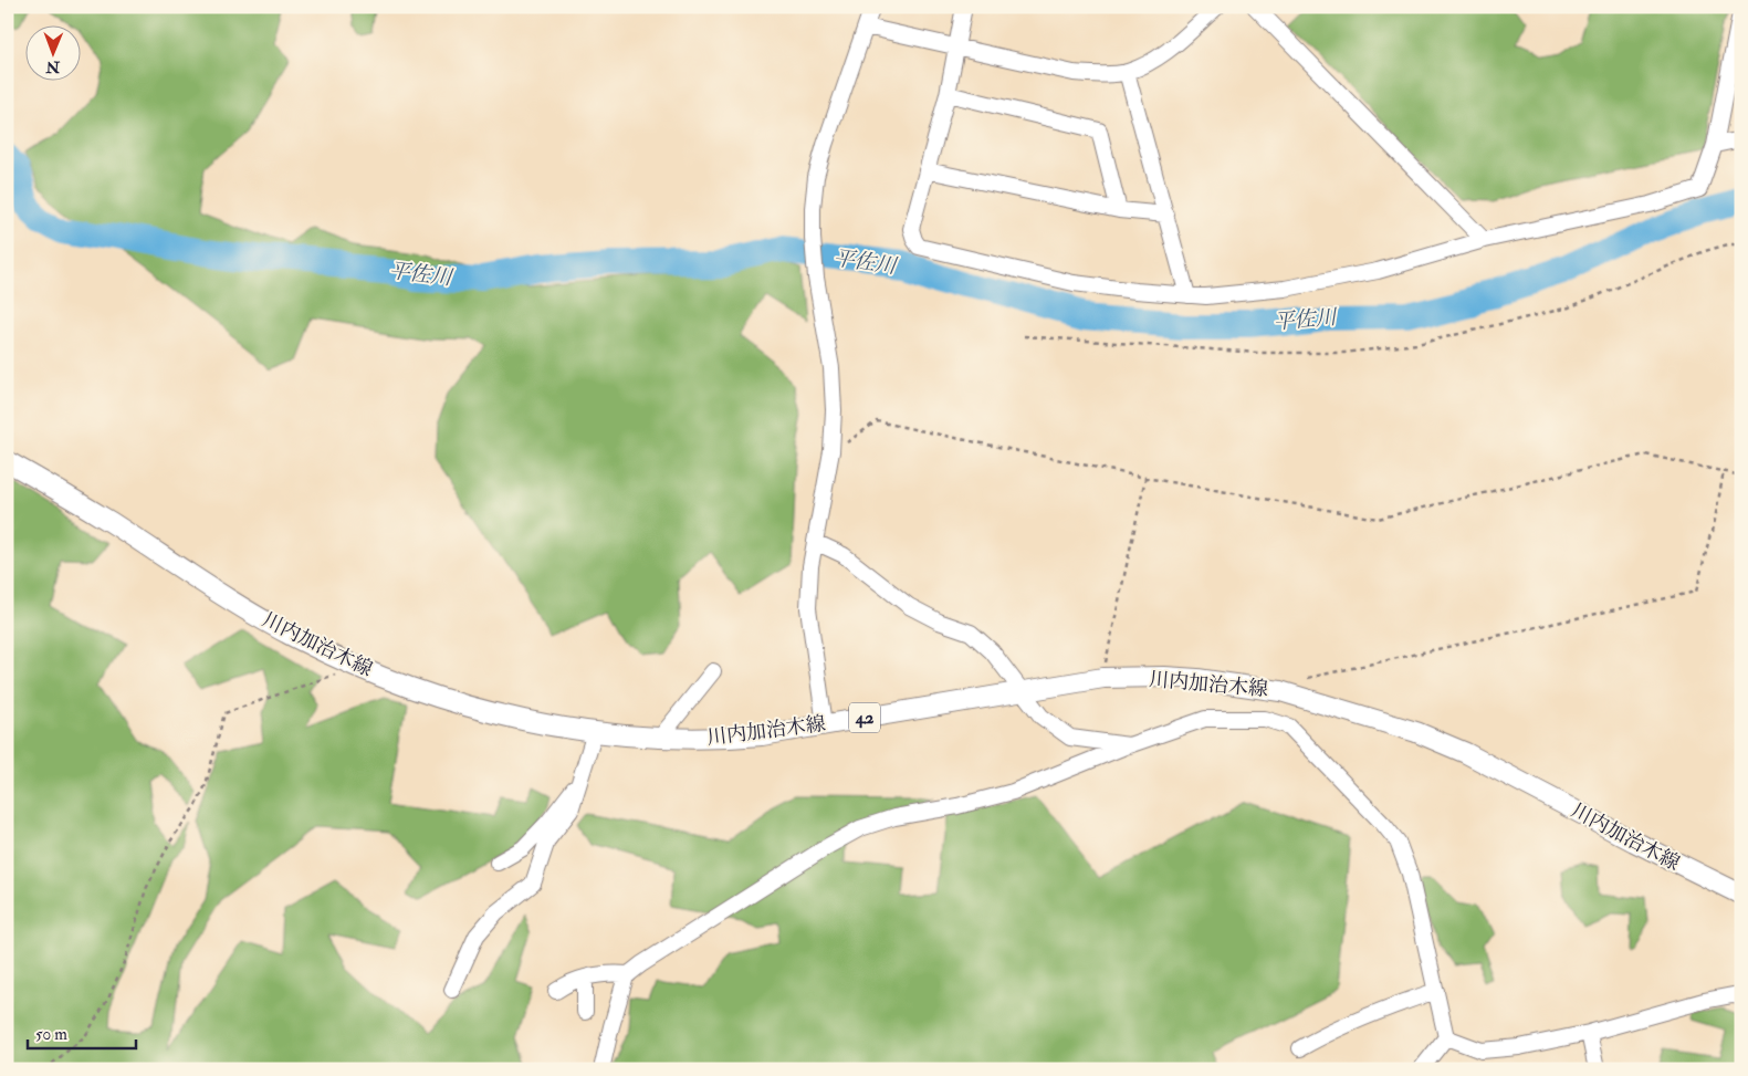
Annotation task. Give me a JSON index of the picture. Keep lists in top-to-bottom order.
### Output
{
  "streets": {
    "main road": ["川内加治木線", "42"]
  },
  "water": ["平佐川"],
  "scale_bar": "50 m",
  "north": "bottom"
}
